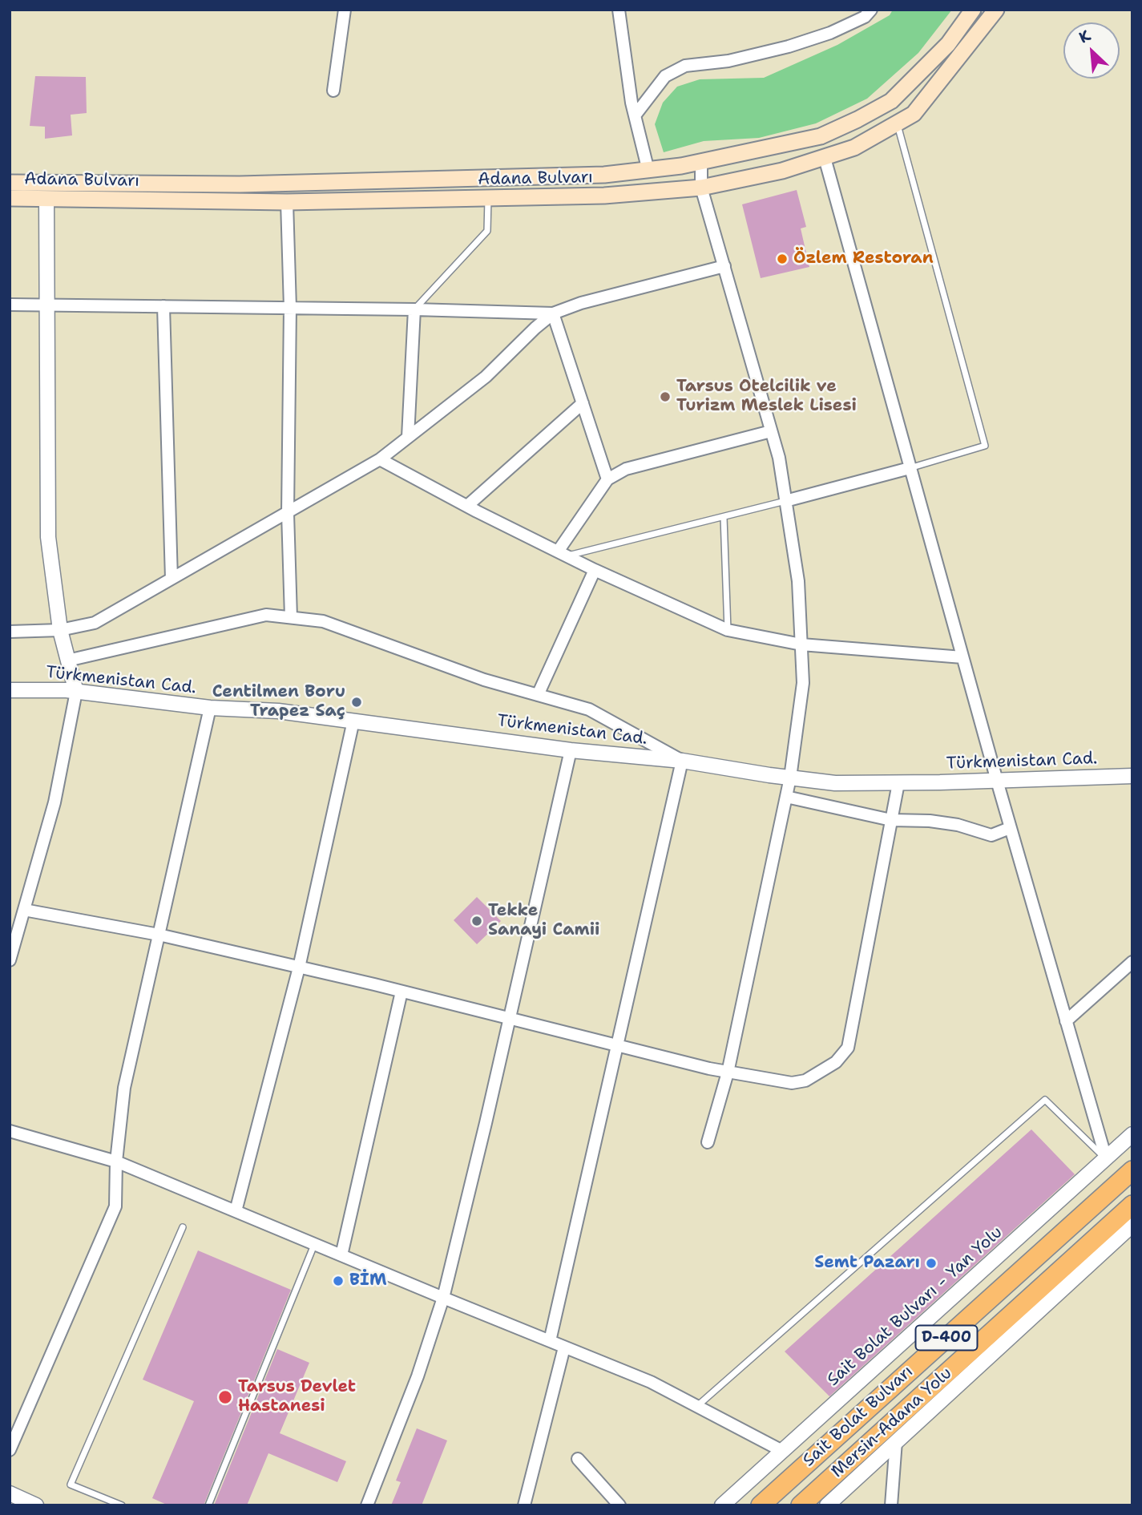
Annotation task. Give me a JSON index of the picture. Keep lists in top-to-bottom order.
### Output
{
  "streets": {
    "highway": ["D-400", "Sait Bolat Bulvarı", "Mersin-Adana Yolu"],
    "main road": ["Adana Bulvarı"],
    "street": ["Türkmenistan Cad.", "Sait Bolat Bulvarı - Yan Yolu"]
  },
  "places": [
    "Özlem Restoran",
    "Tarsus Otelcilik ve Turizm Meslek Lisesi",
    "Centilmen Boru Trapez Saç",
    "Tekke Sanayi Camii",
    "Semt Pazarı",
    "BİM",
    "Tarsus Devlet Hastanesi"
  ],
  "north": "top left"
}
